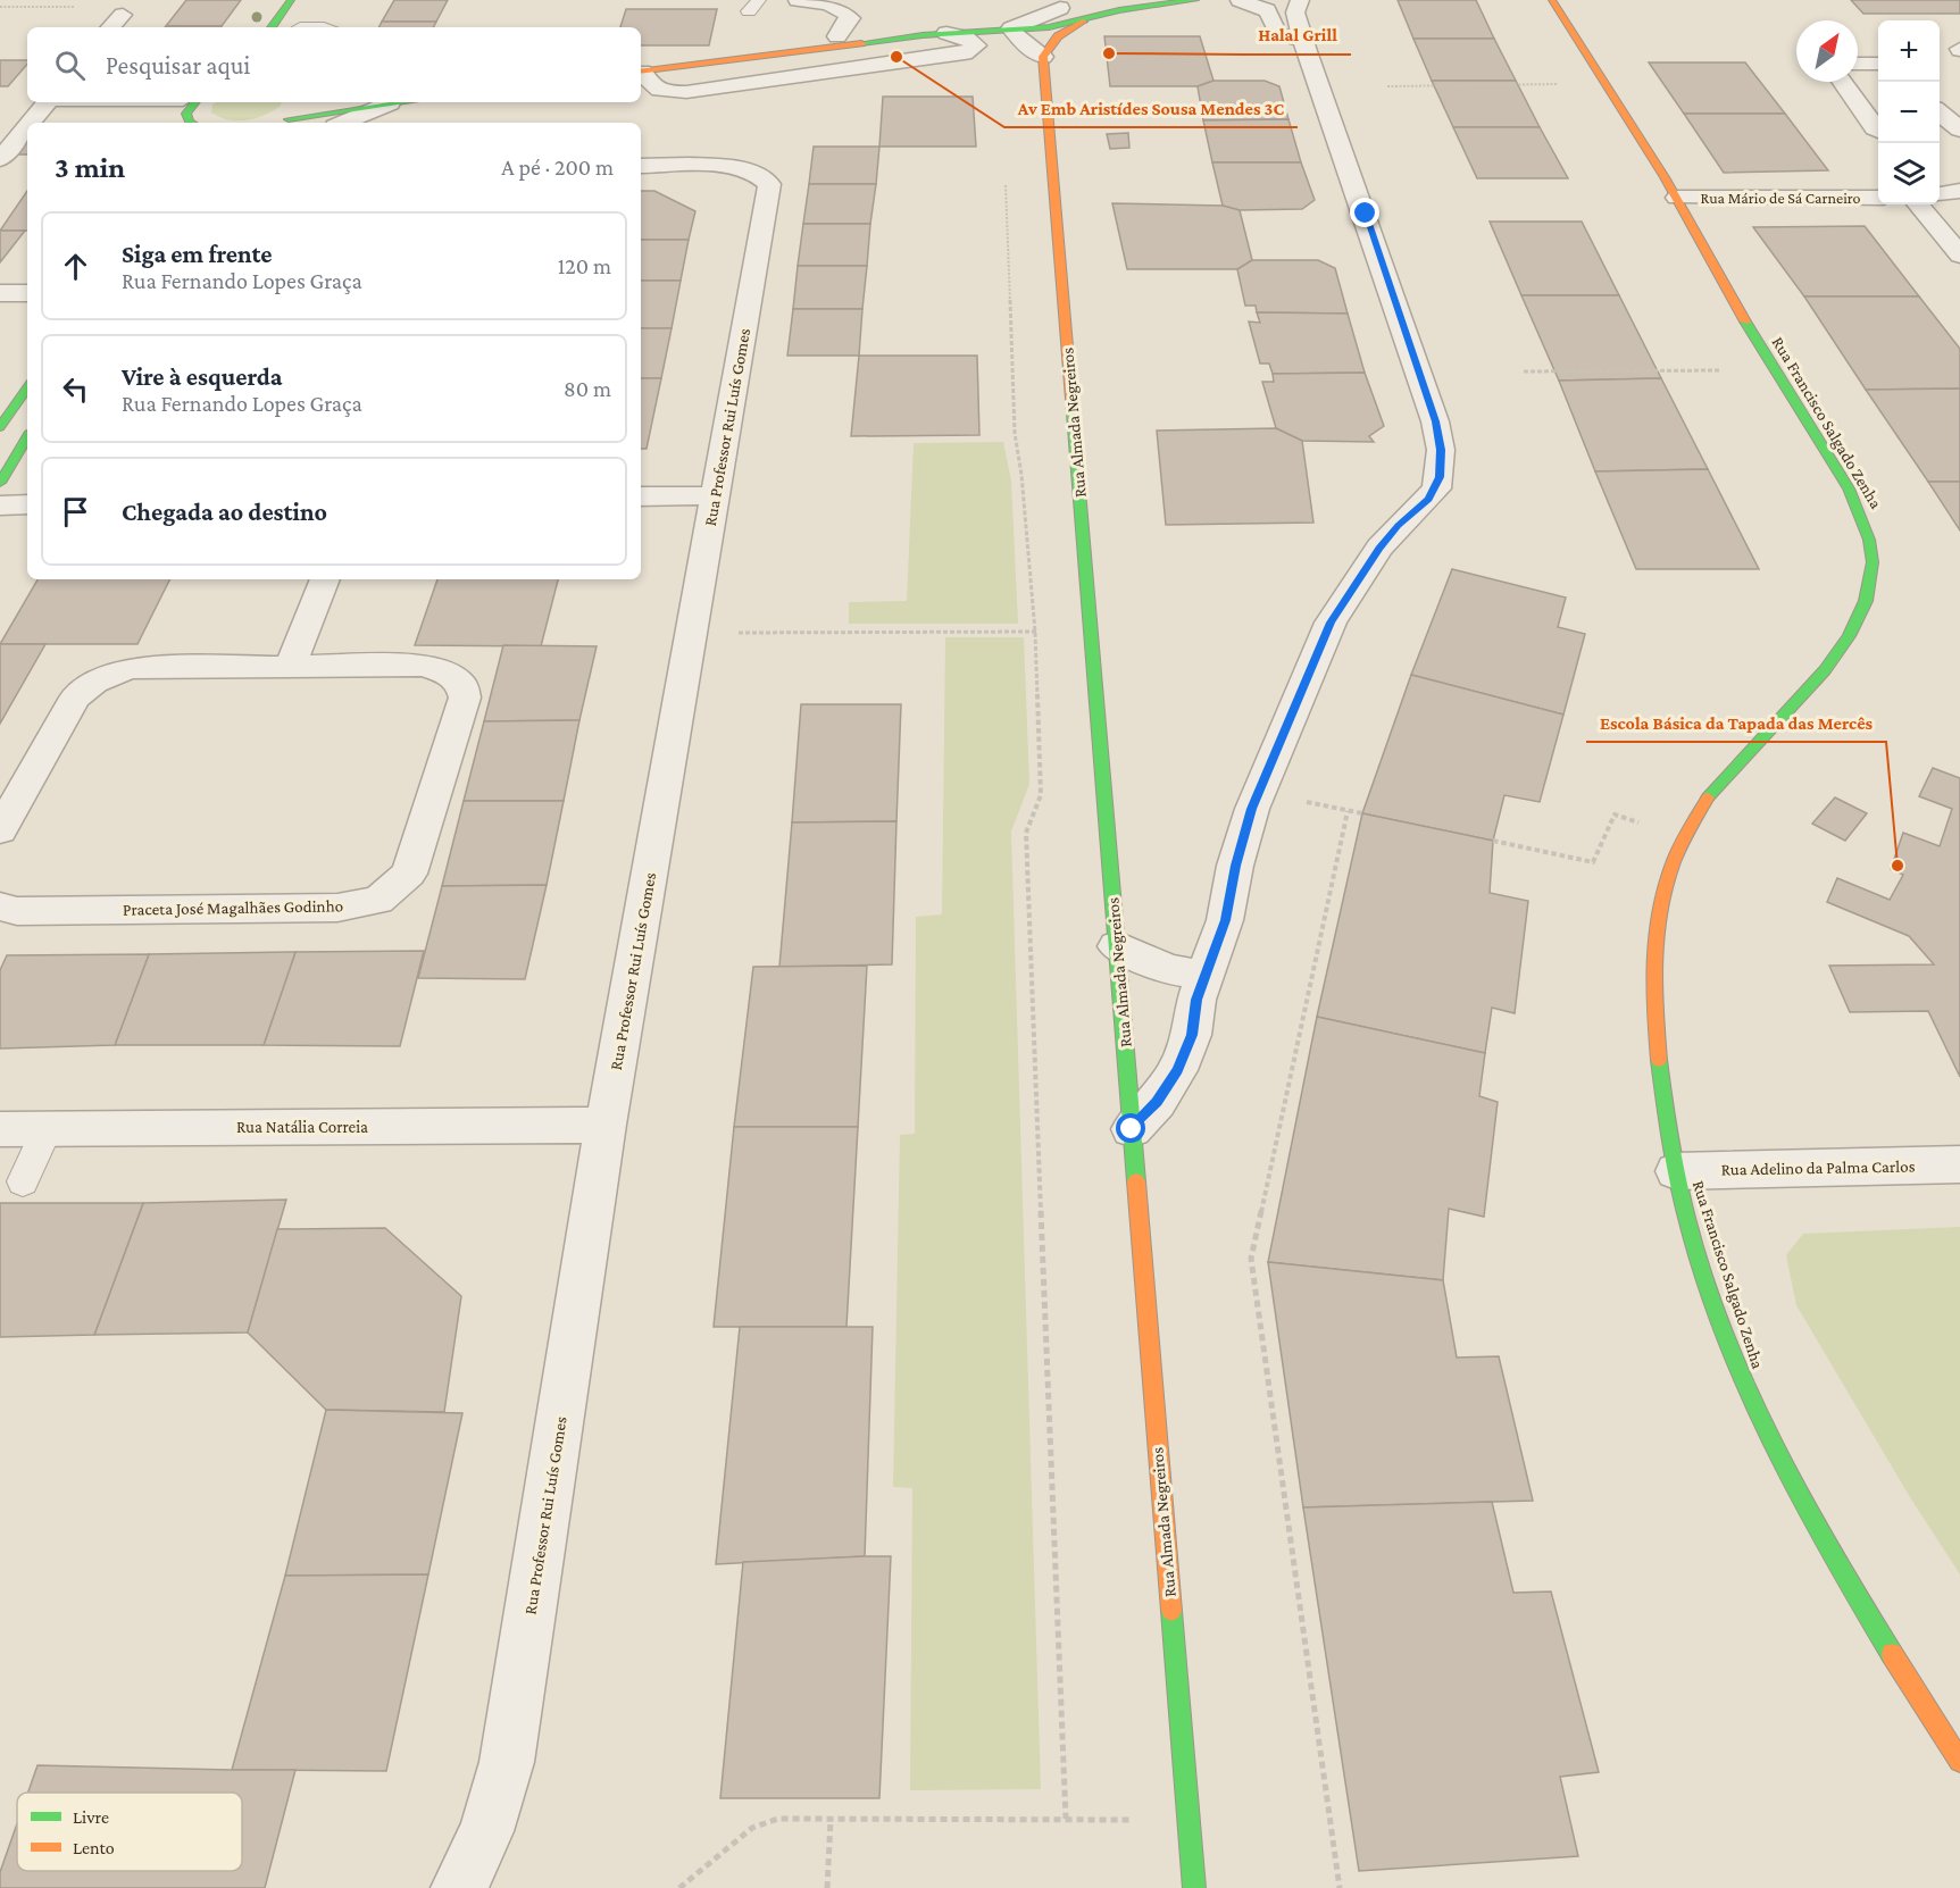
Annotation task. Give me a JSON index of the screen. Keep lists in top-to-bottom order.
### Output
{
  "streets": {
    "street": [
      "Rua Mário de Sá Carneiro",
      "Rua Almada Negreiros",
      "Rua Francisco Salgado Zenha",
      "Rua Professor Rui Luís Gomes",
      "Praceta José Magalhães Godinho",
      "Rua Natália Correia",
      "Rua Adelino da Palma Carlos"
    ]
  },
  "crossings": [
    ["Rua Mário de Sá Carneiro", "Rua Francisco Salgado Zenha"],
    ["Rua Francisco Salgado Zenha", "Rua Adelino da Palma Carlos"],
    ["Rua Professor Rui Luís Gomes", "Rua Natália Correia"]
  ],
  "places": ["Halal Grill", "Av Emb Aristídes Sousa Mendes 3C", "Escola Básica da Tapada das Mercês"],
  "legend": ["Livre", "Lento"],
  "north": "top right",
  "page": {
    "map_buttons": ["+", "−"],
    "search": "Pesquisar aqui",
    "heading": ["3 min", "A pé · 200 m"],
    "list": [
      ["Siga em frente", "Rua Fernando Lopes Graça", "120 m"],
      ["Vire à esquerda", "Rua Fernando Lopes Graça", "80 m"],
      "Chegada ao destino"
    ]
  }
}
